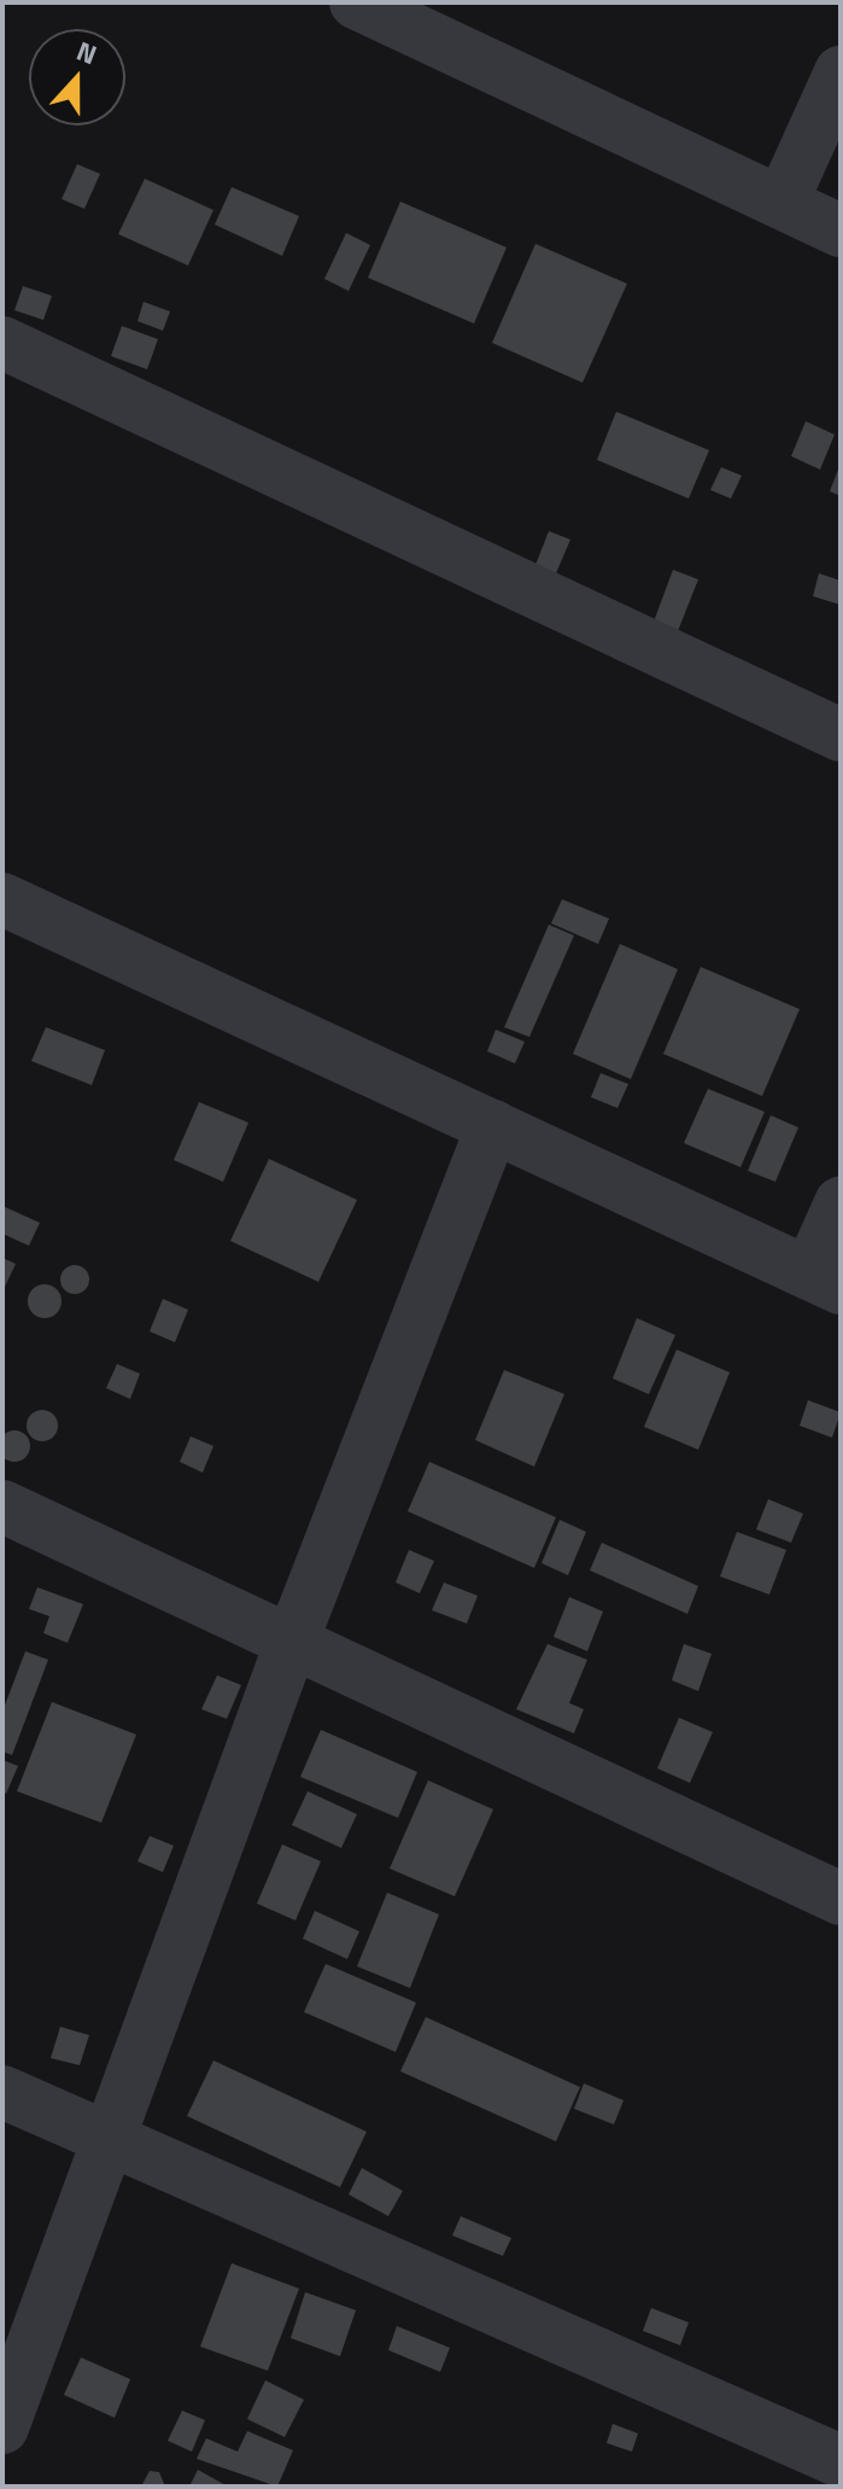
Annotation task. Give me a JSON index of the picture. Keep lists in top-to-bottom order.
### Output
{
  "north": "top"
}
